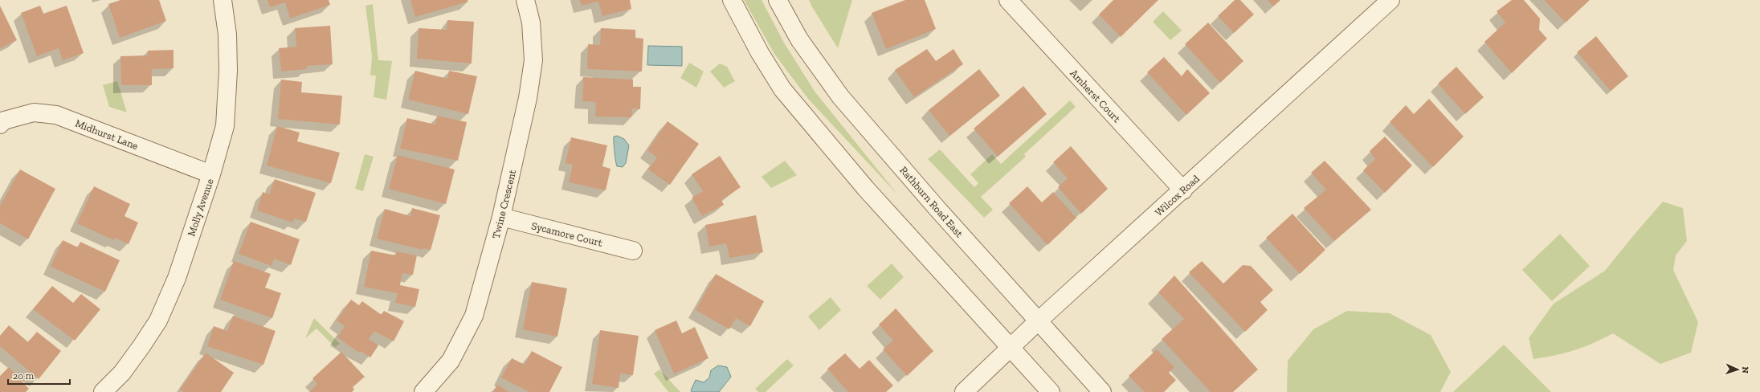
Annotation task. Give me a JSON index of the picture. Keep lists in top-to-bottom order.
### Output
{
  "streets": {
    "street": [
      "Amherst Court",
      "Midhurst Lane",
      "Wilcox Road",
      "Rathburn Road East",
      "Twine Crescent",
      "Molly Avenue",
      "Sycamore Court"
    ]
  },
  "crossings": [
    ["Amherst Court", "Wilcox Road"],
    ["Midhurst Lane", "Molly Avenue"],
    ["Wilcox Road", "Rathburn Road East"],
    ["Twine Crescent", "Sycamore Court"]
  ],
  "scale_bar": "20 m",
  "north": "right"
}
